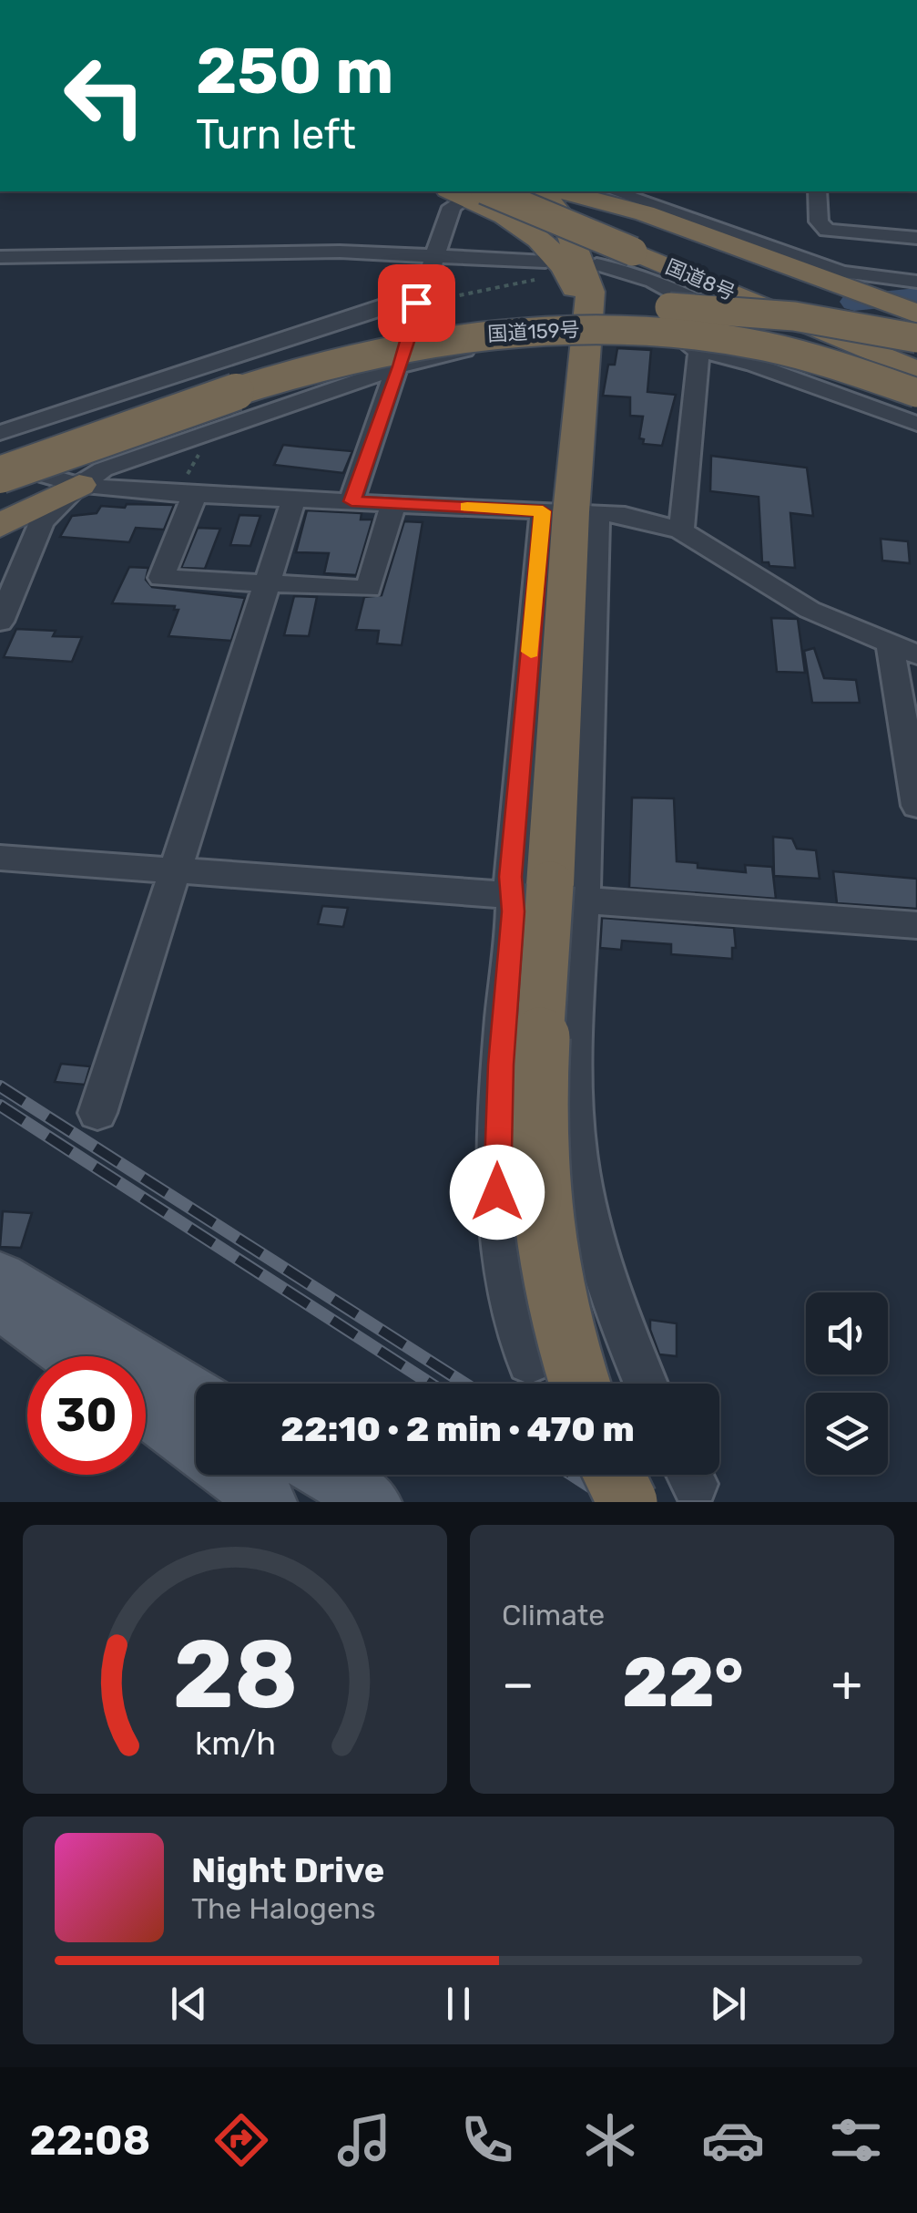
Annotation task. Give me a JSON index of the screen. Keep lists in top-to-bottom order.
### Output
{
  "streets": {
    "highway": ["国道8号", "国道159号"]
  },
  "page": {
    "turn": ["250 m", "Turn left"],
    "limit": "30",
    "trip": "22:10 · 2 min · 470 m",
    "tile": "Climate",
    "heat": ["−", "22°", "+"],
    "song": ["Night Drive", "The Halogens"],
    "tabs": "22:08",
    "gauge": ["28", "km/h"]
  }
}
